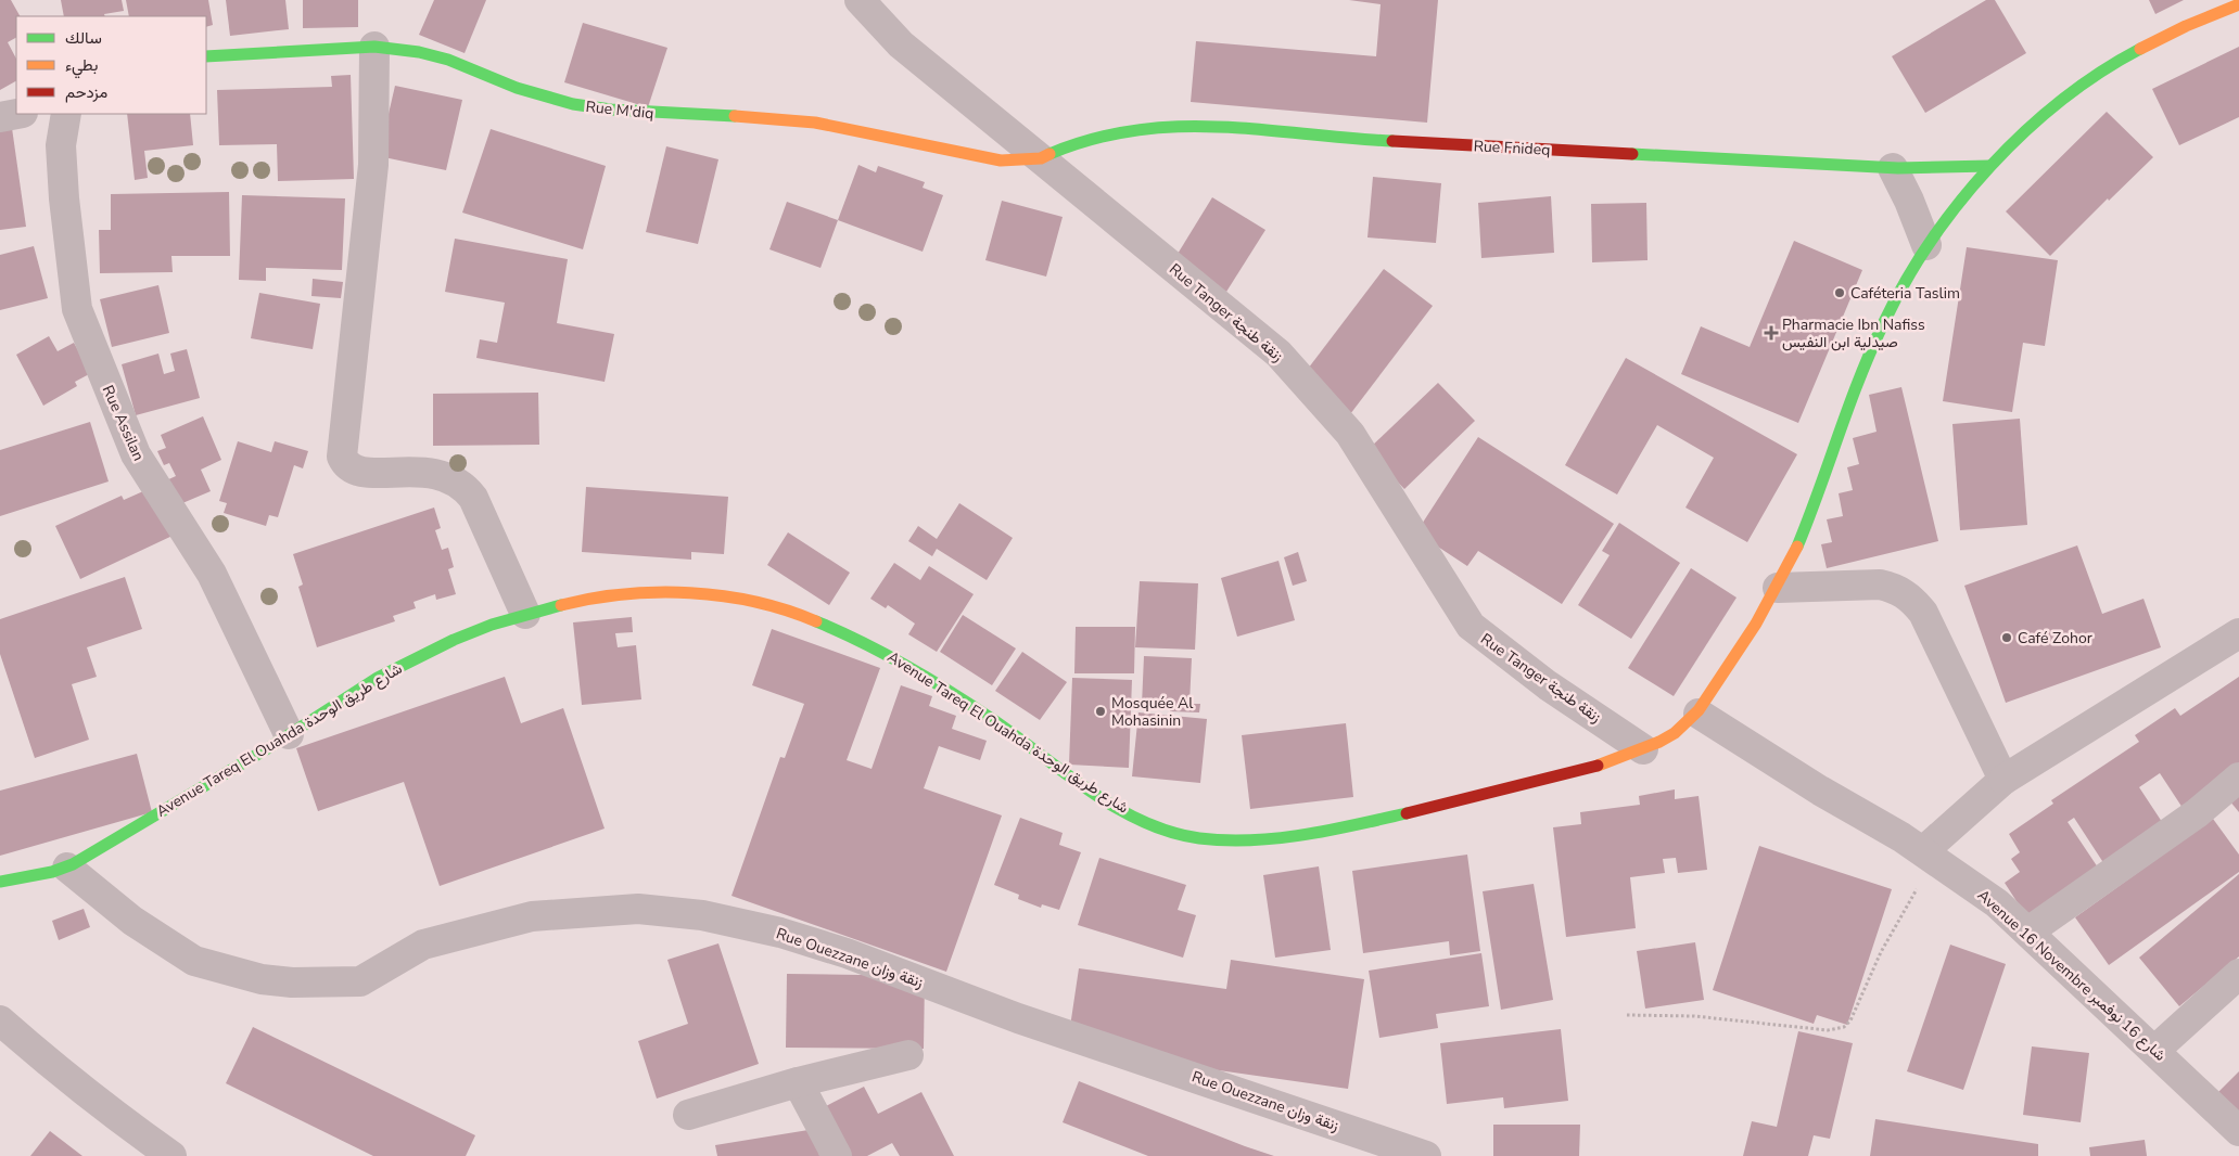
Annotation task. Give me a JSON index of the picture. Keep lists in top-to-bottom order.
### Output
{
  "streets": {
    "street": [
      "Rue M'diq",
      "Rue Fnideq",
      "Rue Tanger زنقة طنجة",
      "Rue Assilan",
      "Avenue Tareq El Ouahda شارع طريق الوحدة",
      "Rue Ouezzane زنقة وزان",
      "Avenue 16 Novembre شارع 16 نوفمبر"
    ]
  },
  "crossings": [
    ["Rue M'diq", "Rue Fnideq"],
    ["Rue M'diq", "Rue Tanger زنقة طنجة"],
    ["Rue Fnideq", "Rue Tanger زنقة طنجة"],
    ["Rue Fnideq", "Avenue Tareq El Ouahda شارع طريق الوحدة"],
    ["Rue Tanger زنقة طنجة", "Avenue Tareq El Ouahda شارع طريق الوحدة"],
    ["Rue Assilan", "Avenue Tareq El Ouahda شارع طريق الوحدة"],
    ["Avenue Tareq El Ouahda شارع طريق الوحدة", "Rue Ouezzane زنقة وزان"],
    ["Avenue Tareq El Ouahda شارع طريق الوحدة", "Avenue 16 Novembre شارع 16 نوفمبر"]
  ],
  "places": {
    "other": ["Caféteria Taslim", "Café Zohor", "Mosquée Al Mohasinin"],
    "health": ["Pharmacie Ibn Nafiss صيدلية ابن النفيس"]
  },
  "legend": ["سالك", "بطيء", "مزدحم"]
}
